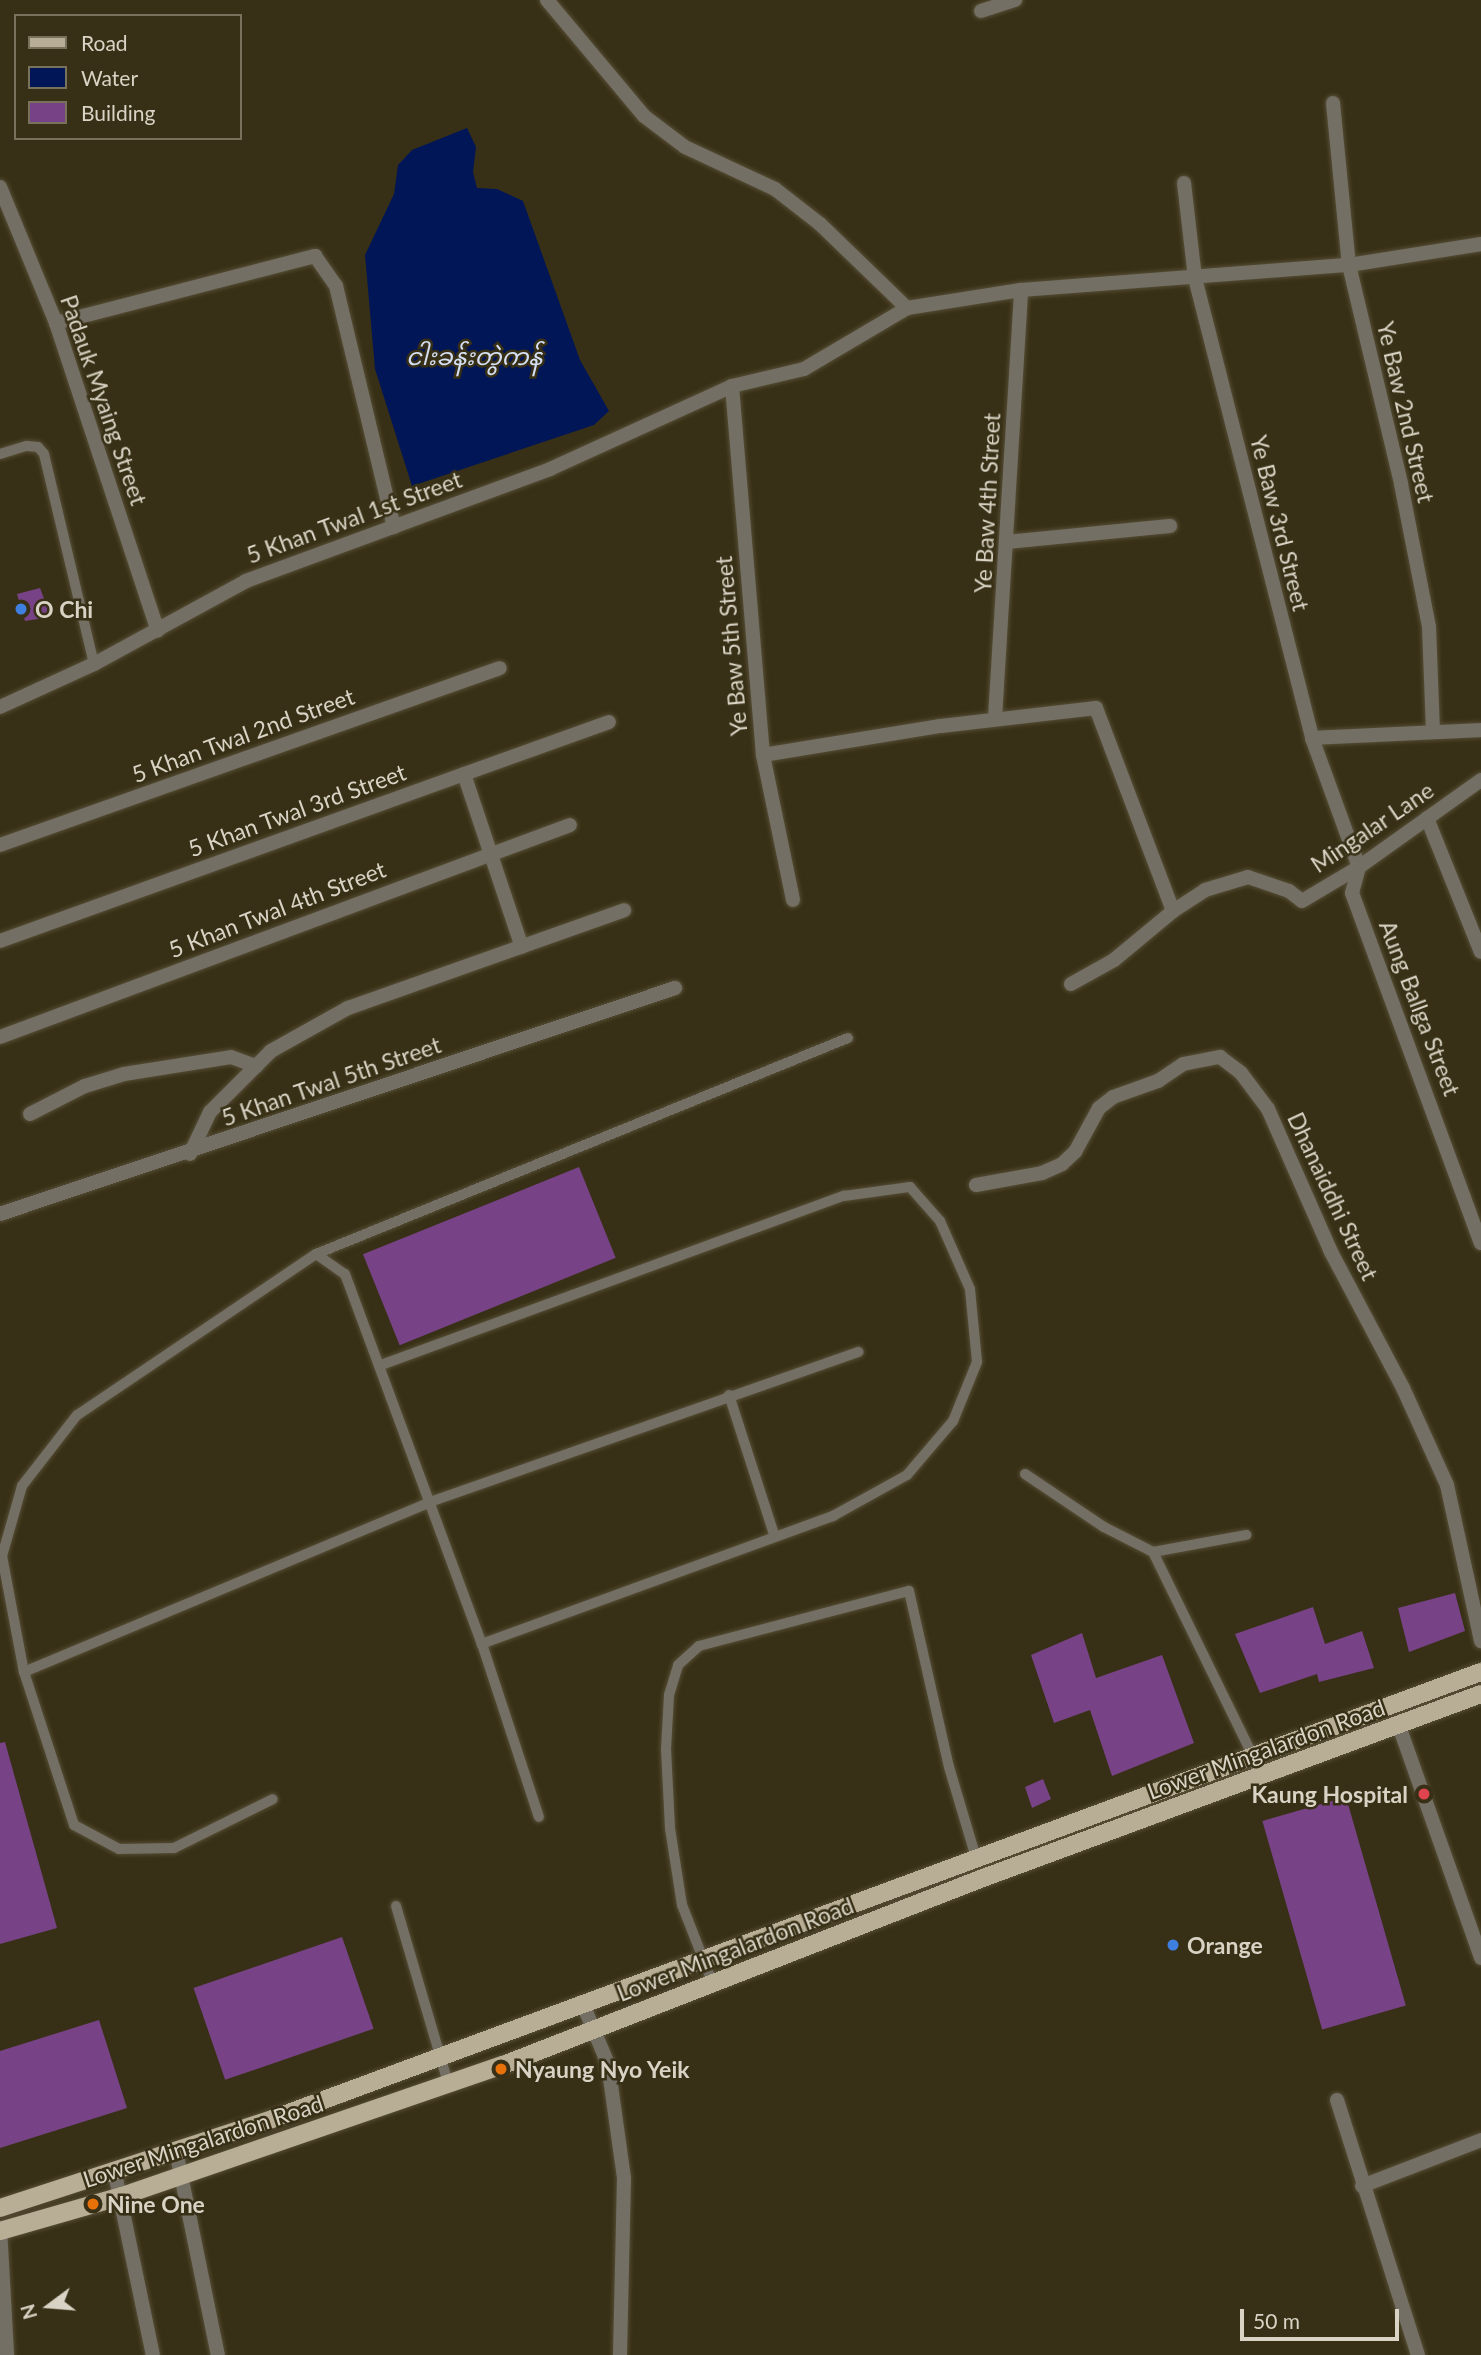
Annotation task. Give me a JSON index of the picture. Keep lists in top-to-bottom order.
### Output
{
  "streets": {
    "main road": ["Lower Mingalardon Road"],
    "street": [
      "Padauk Myaing Street",
      "Ye Baw 2nd Street",
      "Ye Baw 4th Street",
      "5 Khan Twal 1st Street",
      "Ye Baw 3rd Street",
      "Ye Baw 5th Street",
      "5 Khan Twal 2nd Street",
      "5 Khan Twal 3rd Street",
      "Mingalar Lane",
      "5 Khan Twal 4th Street",
      "Aung Ballga Street",
      "5 Khan Twal 5th Street",
      "Dhanaiddhi Street"
    ]
  },
  "crossings": [
    ["Padauk Myaing Street", "5 Khan Twal 1st Street"],
    ["5 Khan Twal 1st Street", "Ye Baw 5th Street"],
    ["Ye Baw 3rd Street", "Mingalar Lane"],
    ["Ye Baw 3rd Street", "Aung Ballga Street"],
    ["Mingalar Lane", "Aung Ballga Street"]
  ],
  "water": ["ငါးခန်းတွဲကန်"],
  "places": [
    "O Chi",
    "Kaung Hospital",
    "Orange",
    "Nyaung Nyo Yeik",
    "Nine One"
  ],
  "legend": ["Road", "Water", "Building"],
  "scale_bar": "50 m",
  "north": "left"
}
